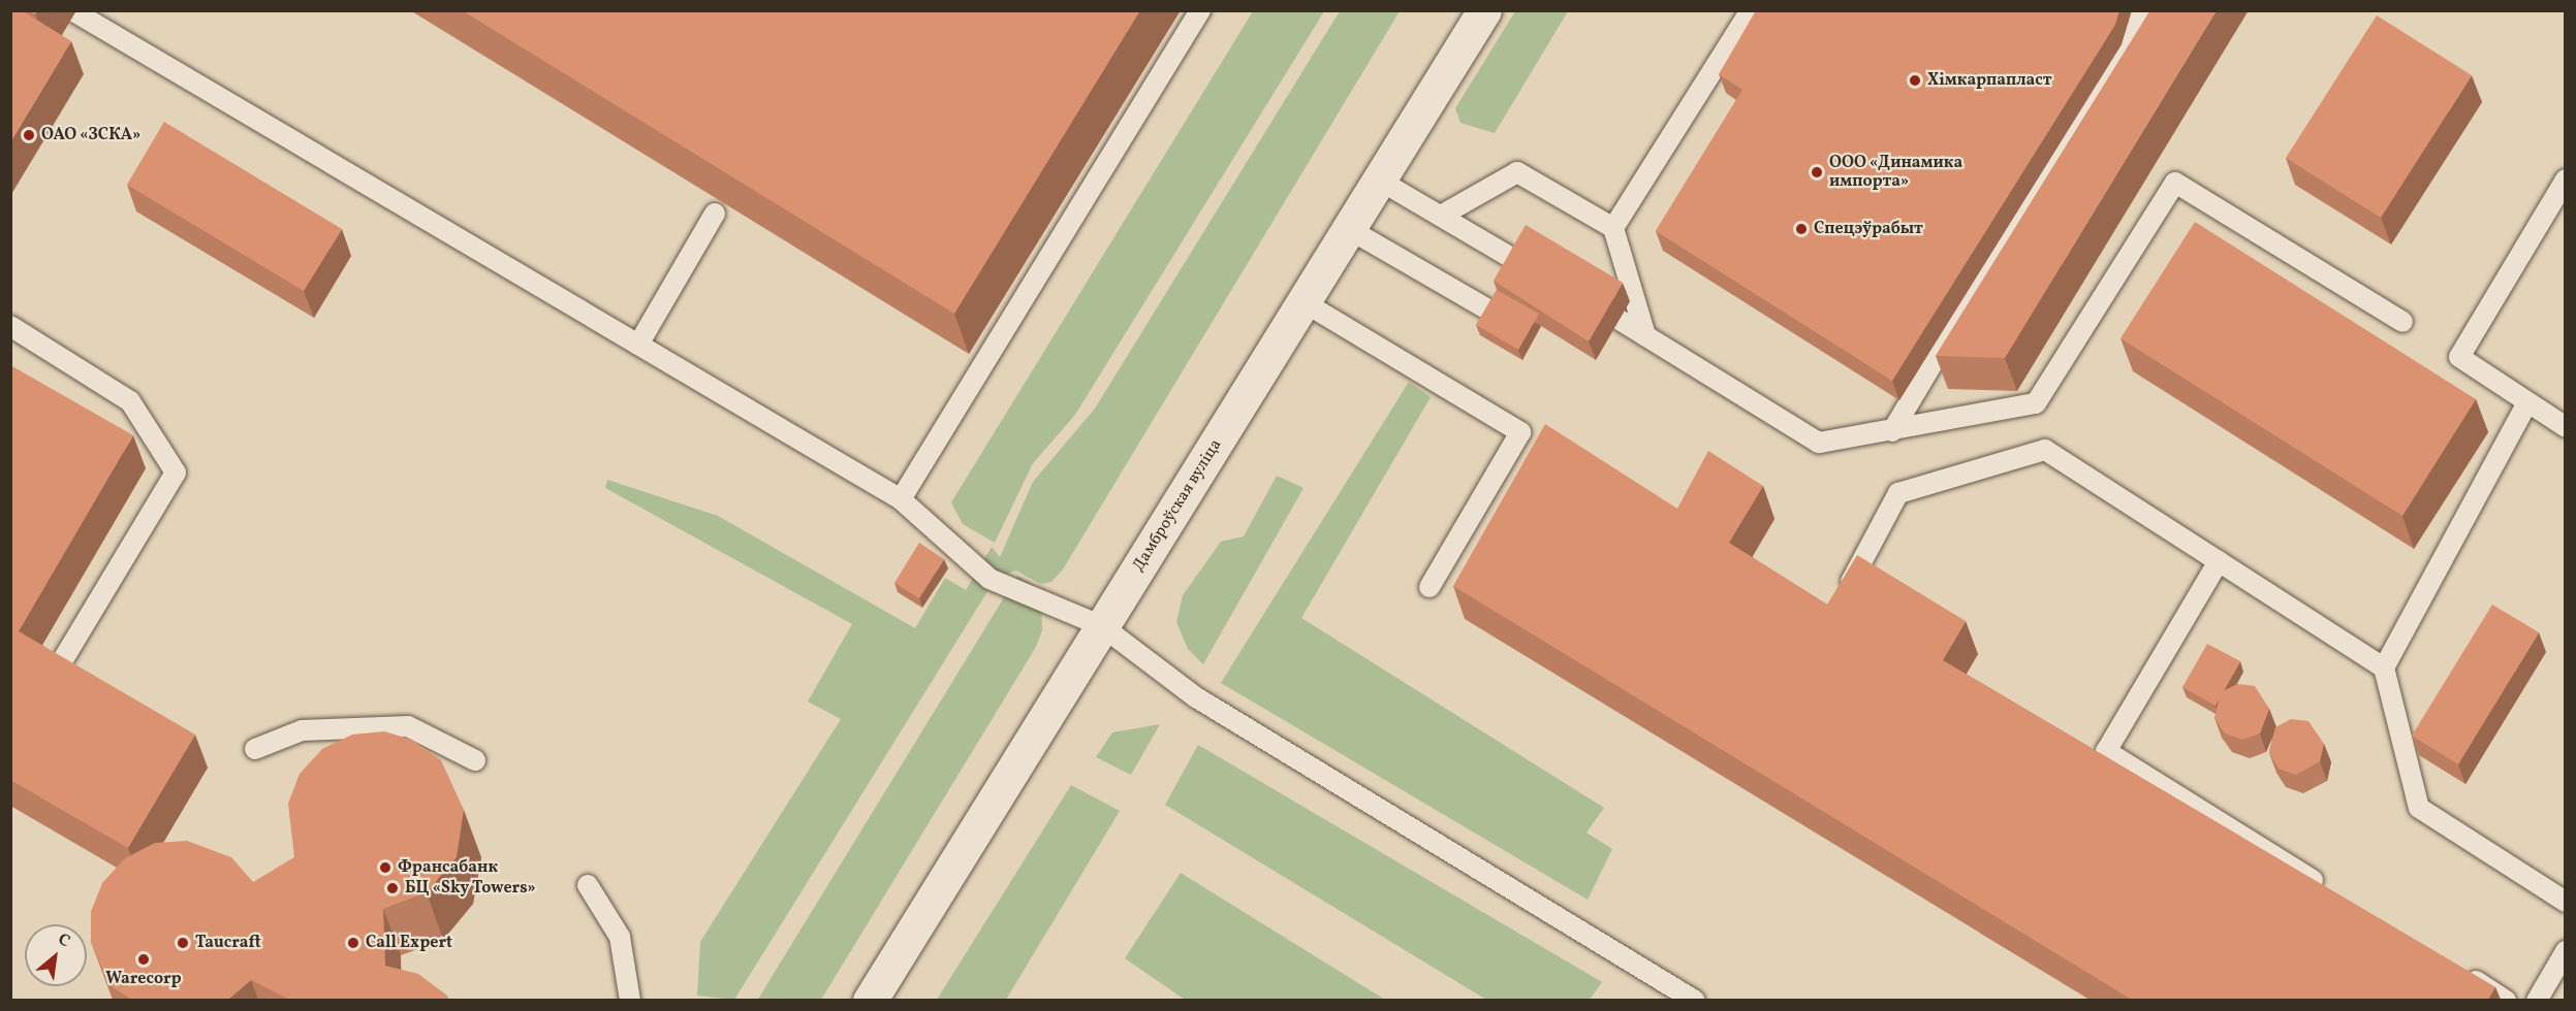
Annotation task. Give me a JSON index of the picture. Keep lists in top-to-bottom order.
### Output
{
  "streets": {
    "street": ["Дамброўская вуліца"]
  },
  "places": [
    "Хімкарпапласт",
    "ОАО «ЗСКА»",
    "ООО «Динамика импорта»",
    "Спецэўрабыт",
    "Франсабанк",
    "БЦ «Sky Towers»",
    "Taucraft",
    "Call Expert",
    "Warecorp"
  ],
  "north": "top right"
}
